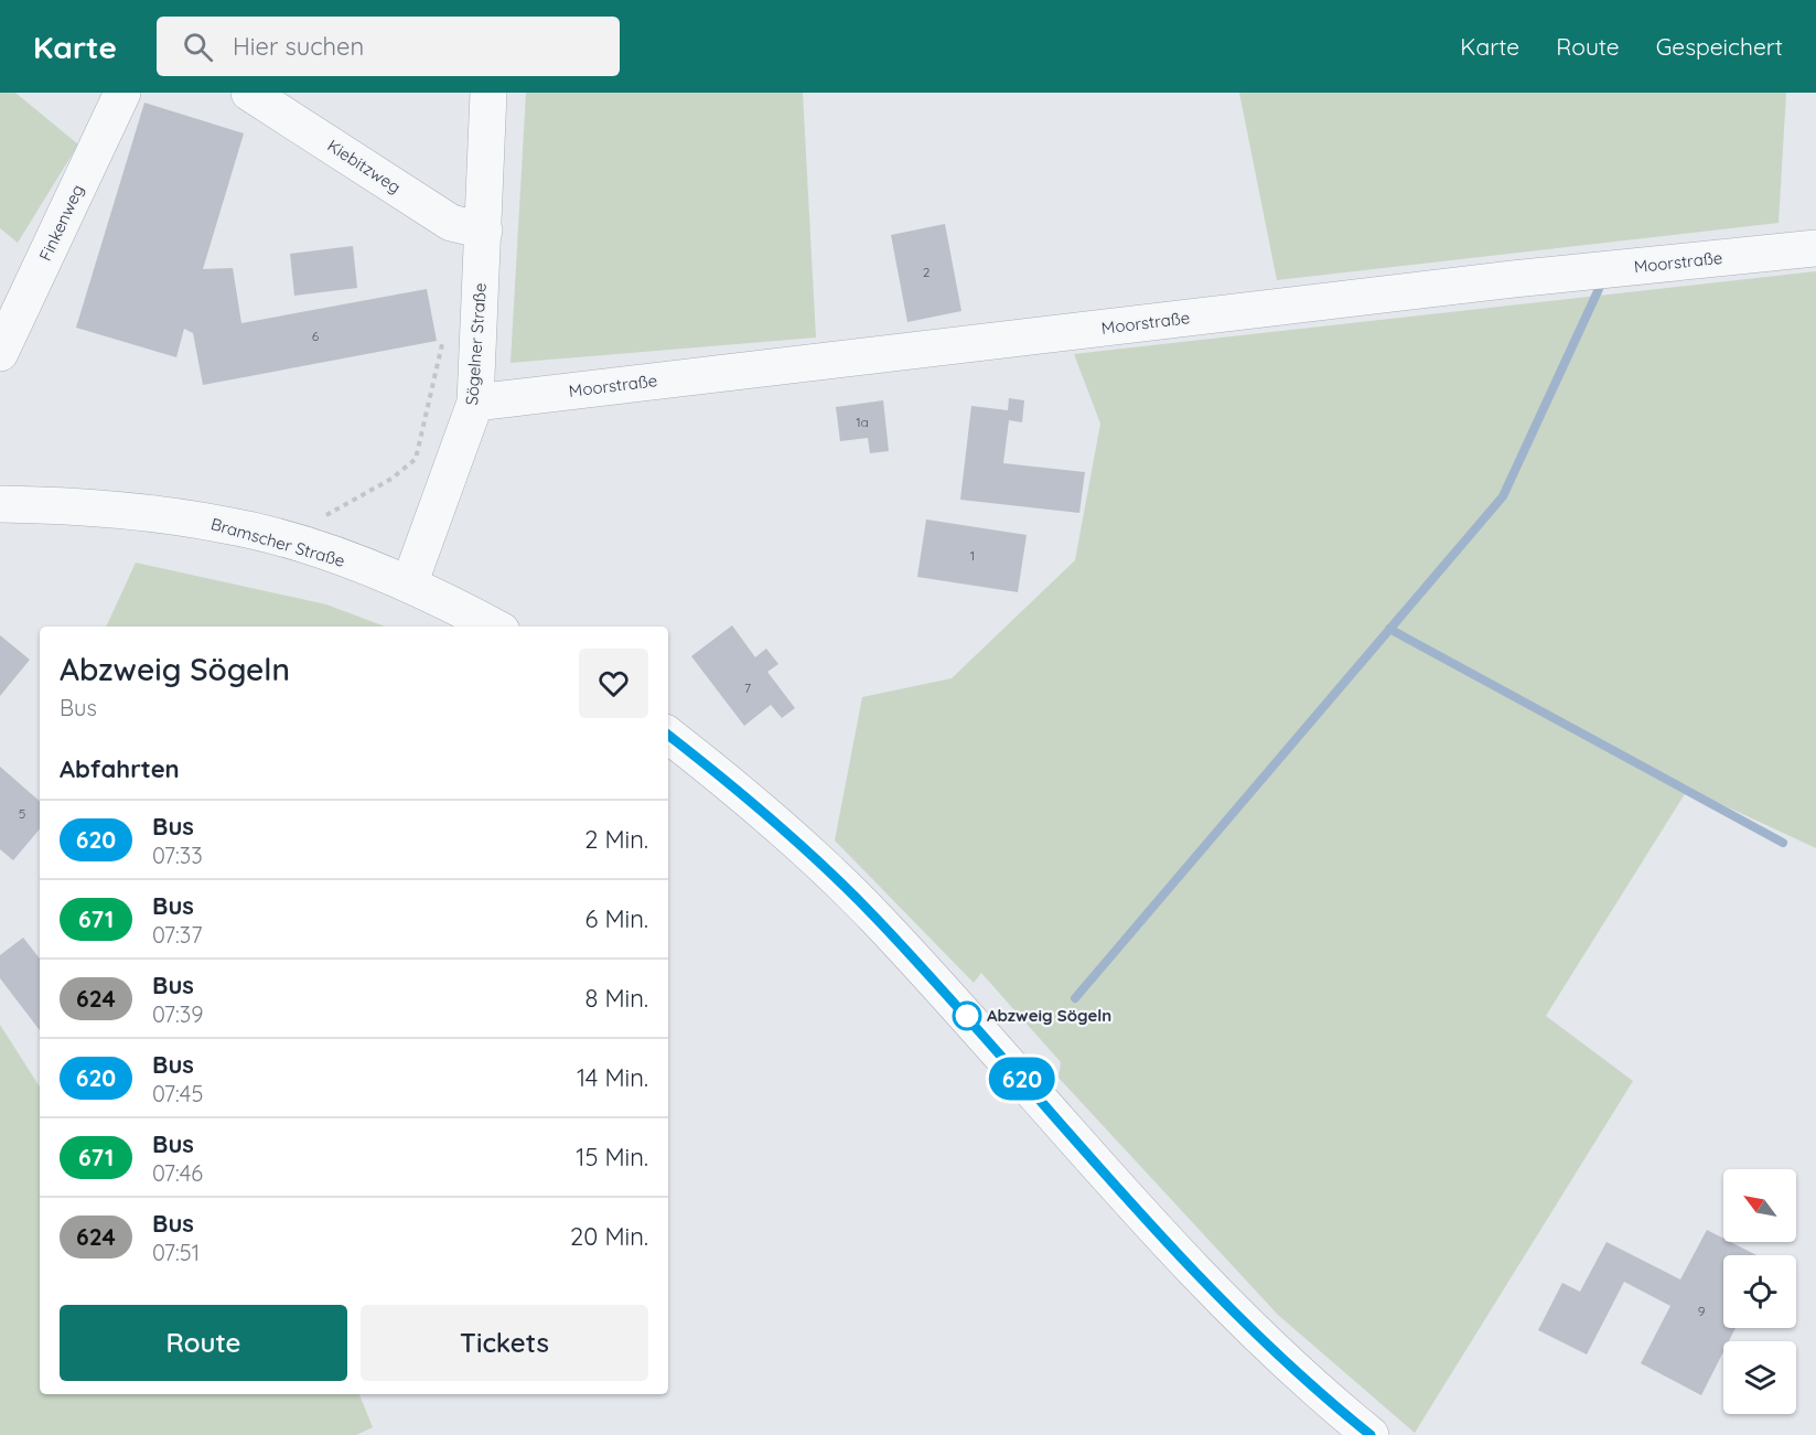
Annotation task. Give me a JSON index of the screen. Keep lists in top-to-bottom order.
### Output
{
  "streets": {
    "street": [
      "Kiebitzweg",
      "Finkenweg",
      "Moorstraße",
      "Sögelner Straße",
      "Bramscher Straße"
    ]
  },
  "crossings": [
    ["Kiebitzweg", "Sögelner Straße"],
    ["Moorstraße", "Sögelner Straße"],
    ["Sögelner Straße", "Bramscher Straße"]
  ],
  "places": ["Abzweig Sögeln"],
  "lines": ["bus line 620"],
  "house_numbers": [
    "2",
    "6",
    "1a",
    "1",
    "7",
    "5",
    "9"
  ],
  "north": "top left",
  "page": {
    "header": "Karte",
    "search": "Hier suchen",
    "nav": ["Karte", "Route", "Gespeichert"],
    "on_map": "620",
    "heading": [
      ["Abzweig Sögeln", "Bus"],
      "Abfahrten"
    ],
    "list": [
      {
        "mark": "620",
        "name": "Bus",
        "note": "07:33",
        "value": "2 Min."
      },
      {
        "mark": "671",
        "name": "Bus",
        "note": "07:37",
        "value": "6 Min."
      },
      {
        "mark": "624",
        "name": "Bus",
        "note": "07:39",
        "value": "8 Min."
      },
      {
        "mark": "620",
        "name": "Bus",
        "note": "07:45",
        "value": "14 Min."
      },
      {
        "mark": "671",
        "name": "Bus",
        "note": "07:46",
        "value": "15 Min."
      },
      {
        "mark": "624",
        "name": "Bus",
        "note": "07:51",
        "value": "20 Min."
      }
    ],
    "buttons": ["Route", "Tickets"]
  }
}
